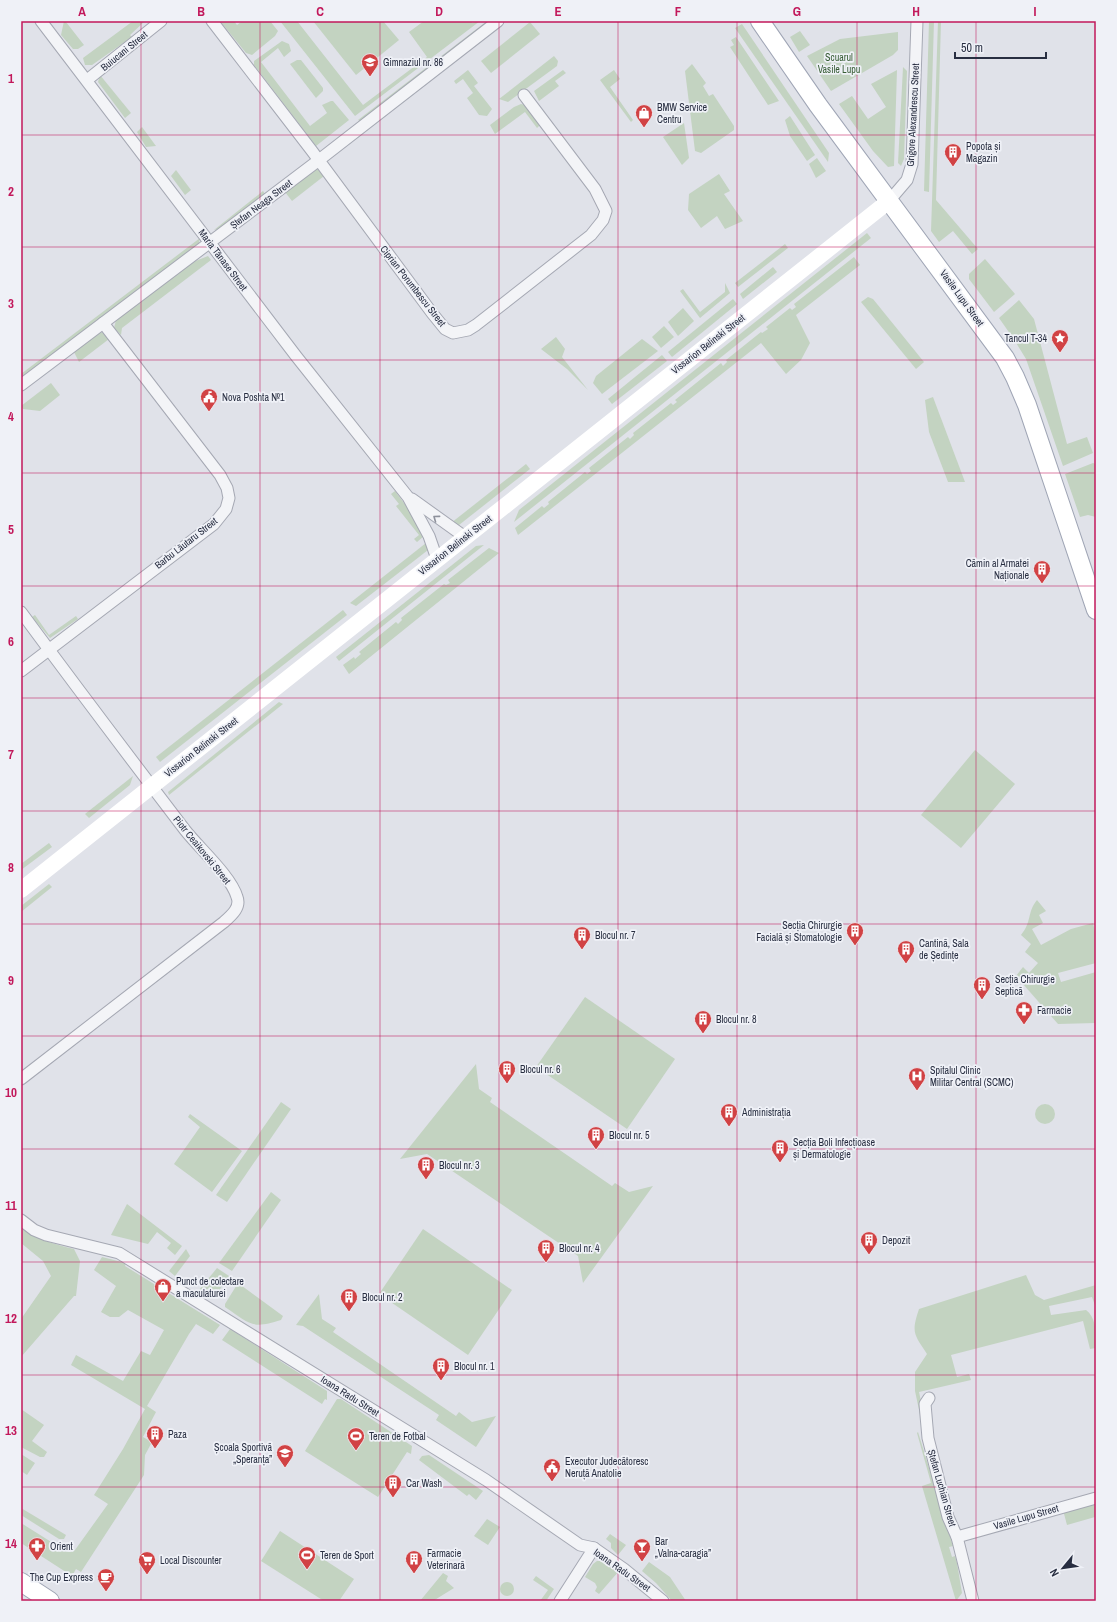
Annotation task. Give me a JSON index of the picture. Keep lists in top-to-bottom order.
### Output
{
  "streets": {
    "main road": ["Vasile Lupu Street", "Vissarion Belinski Street"],
    "street": [
      "Buiucani Street",
      "Grigore Alexandrescu Street",
      "Ștefan Neaga Street",
      "Maria Tănase Street",
      "Ciprian Porumbescu Street",
      "Barbu Lăutaru Street",
      "Piotr Ceaikovski Street",
      "Ioana Radu Street",
      "Ștefan Luchian Street"
    ]
  },
  "crossings": [
    ["Buiucani Street", "Maria Tănase Street"],
    ["Grigore Alexandrescu Street", "Vasile Lupu Street"],
    ["Grigore Alexandrescu Street", "Vissarion Belinski Street"],
    ["Ștefan Neaga Street", "Maria Tănase Street"],
    ["Ștefan Neaga Street", "Ciprian Porumbescu Street"],
    ["Ștefan Neaga Street", "Barbu Lăutaru Street"],
    ["Maria Tănase Street", "Vissarion Belinski Street"],
    ["Vasile Lupu Street", "Vissarion Belinski Street"],
    ["Vasile Lupu Street", "Ștefan Luchian Street"],
    ["Vissarion Belinski Street", "Piotr Ceaikovski Street"],
    ["Barbu Lăutaru Street", "Piotr Ceaikovski Street"]
  ],
  "parks": ["Scuarul Vasile Lupu"],
  "places": {
    "school or university": ["Gimnaziul nr. 86", "Școala Sportivă „Speranța”"],
    "shop": ["BMW Service Centru", "Punct de colectare a maculaturei"],
    "building": [
      "Popota și Magazin",
      "Cămin al Armatei Naționale",
      "Secția Chirurgie Facială și Stomatologie",
      "Blocul nr. 7",
      "Cantină, Sala de Ședințe",
      "Secția Chirurgie Septică",
      "Blocul nr. 8",
      "Blocul nr. 6",
      "Administrația",
      "Blocul nr. 5",
      "Secția Boli Infecțioase și Dermatologie",
      "Blocul nr. 3",
      "Depozit",
      "Blocul nr. 4",
      "Blocul nr. 2",
      "Blocul nr. 1",
      "Paza",
      "Car Wash",
      "Farmacie Veterinară"
    ],
    "place": ["Tancul T-34"],
    "public building": ["Nova Poshta №1", "Executor Judecătoresc Neruță Anatolie"],
    "pharmacy": ["Farmacie", "Orient"],
    "hospital": ["Spitalul Clinic Militar Central (SCMC)"],
    "sports": ["Teren de Fotbal", "Teren de Sport"],
    "bar": ["Bar „Valna-caragia”"],
    "supermarket": ["Local Discounter"],
    "cafe": ["The Cup Express"]
  },
  "scale_bar": "50 m",
  "north": "bottom left",
  "grid": {
    "columns": [
      "A",
      "B",
      "C",
      "D",
      "E",
      "F",
      "G",
      "H",
      "I"
    ],
    "rows": [
      "1",
      "2",
      "3",
      "4",
      "5",
      "6",
      "7",
      "8",
      "9",
      "10",
      "11",
      "12",
      "13",
      "14"
    ]
  }
}
